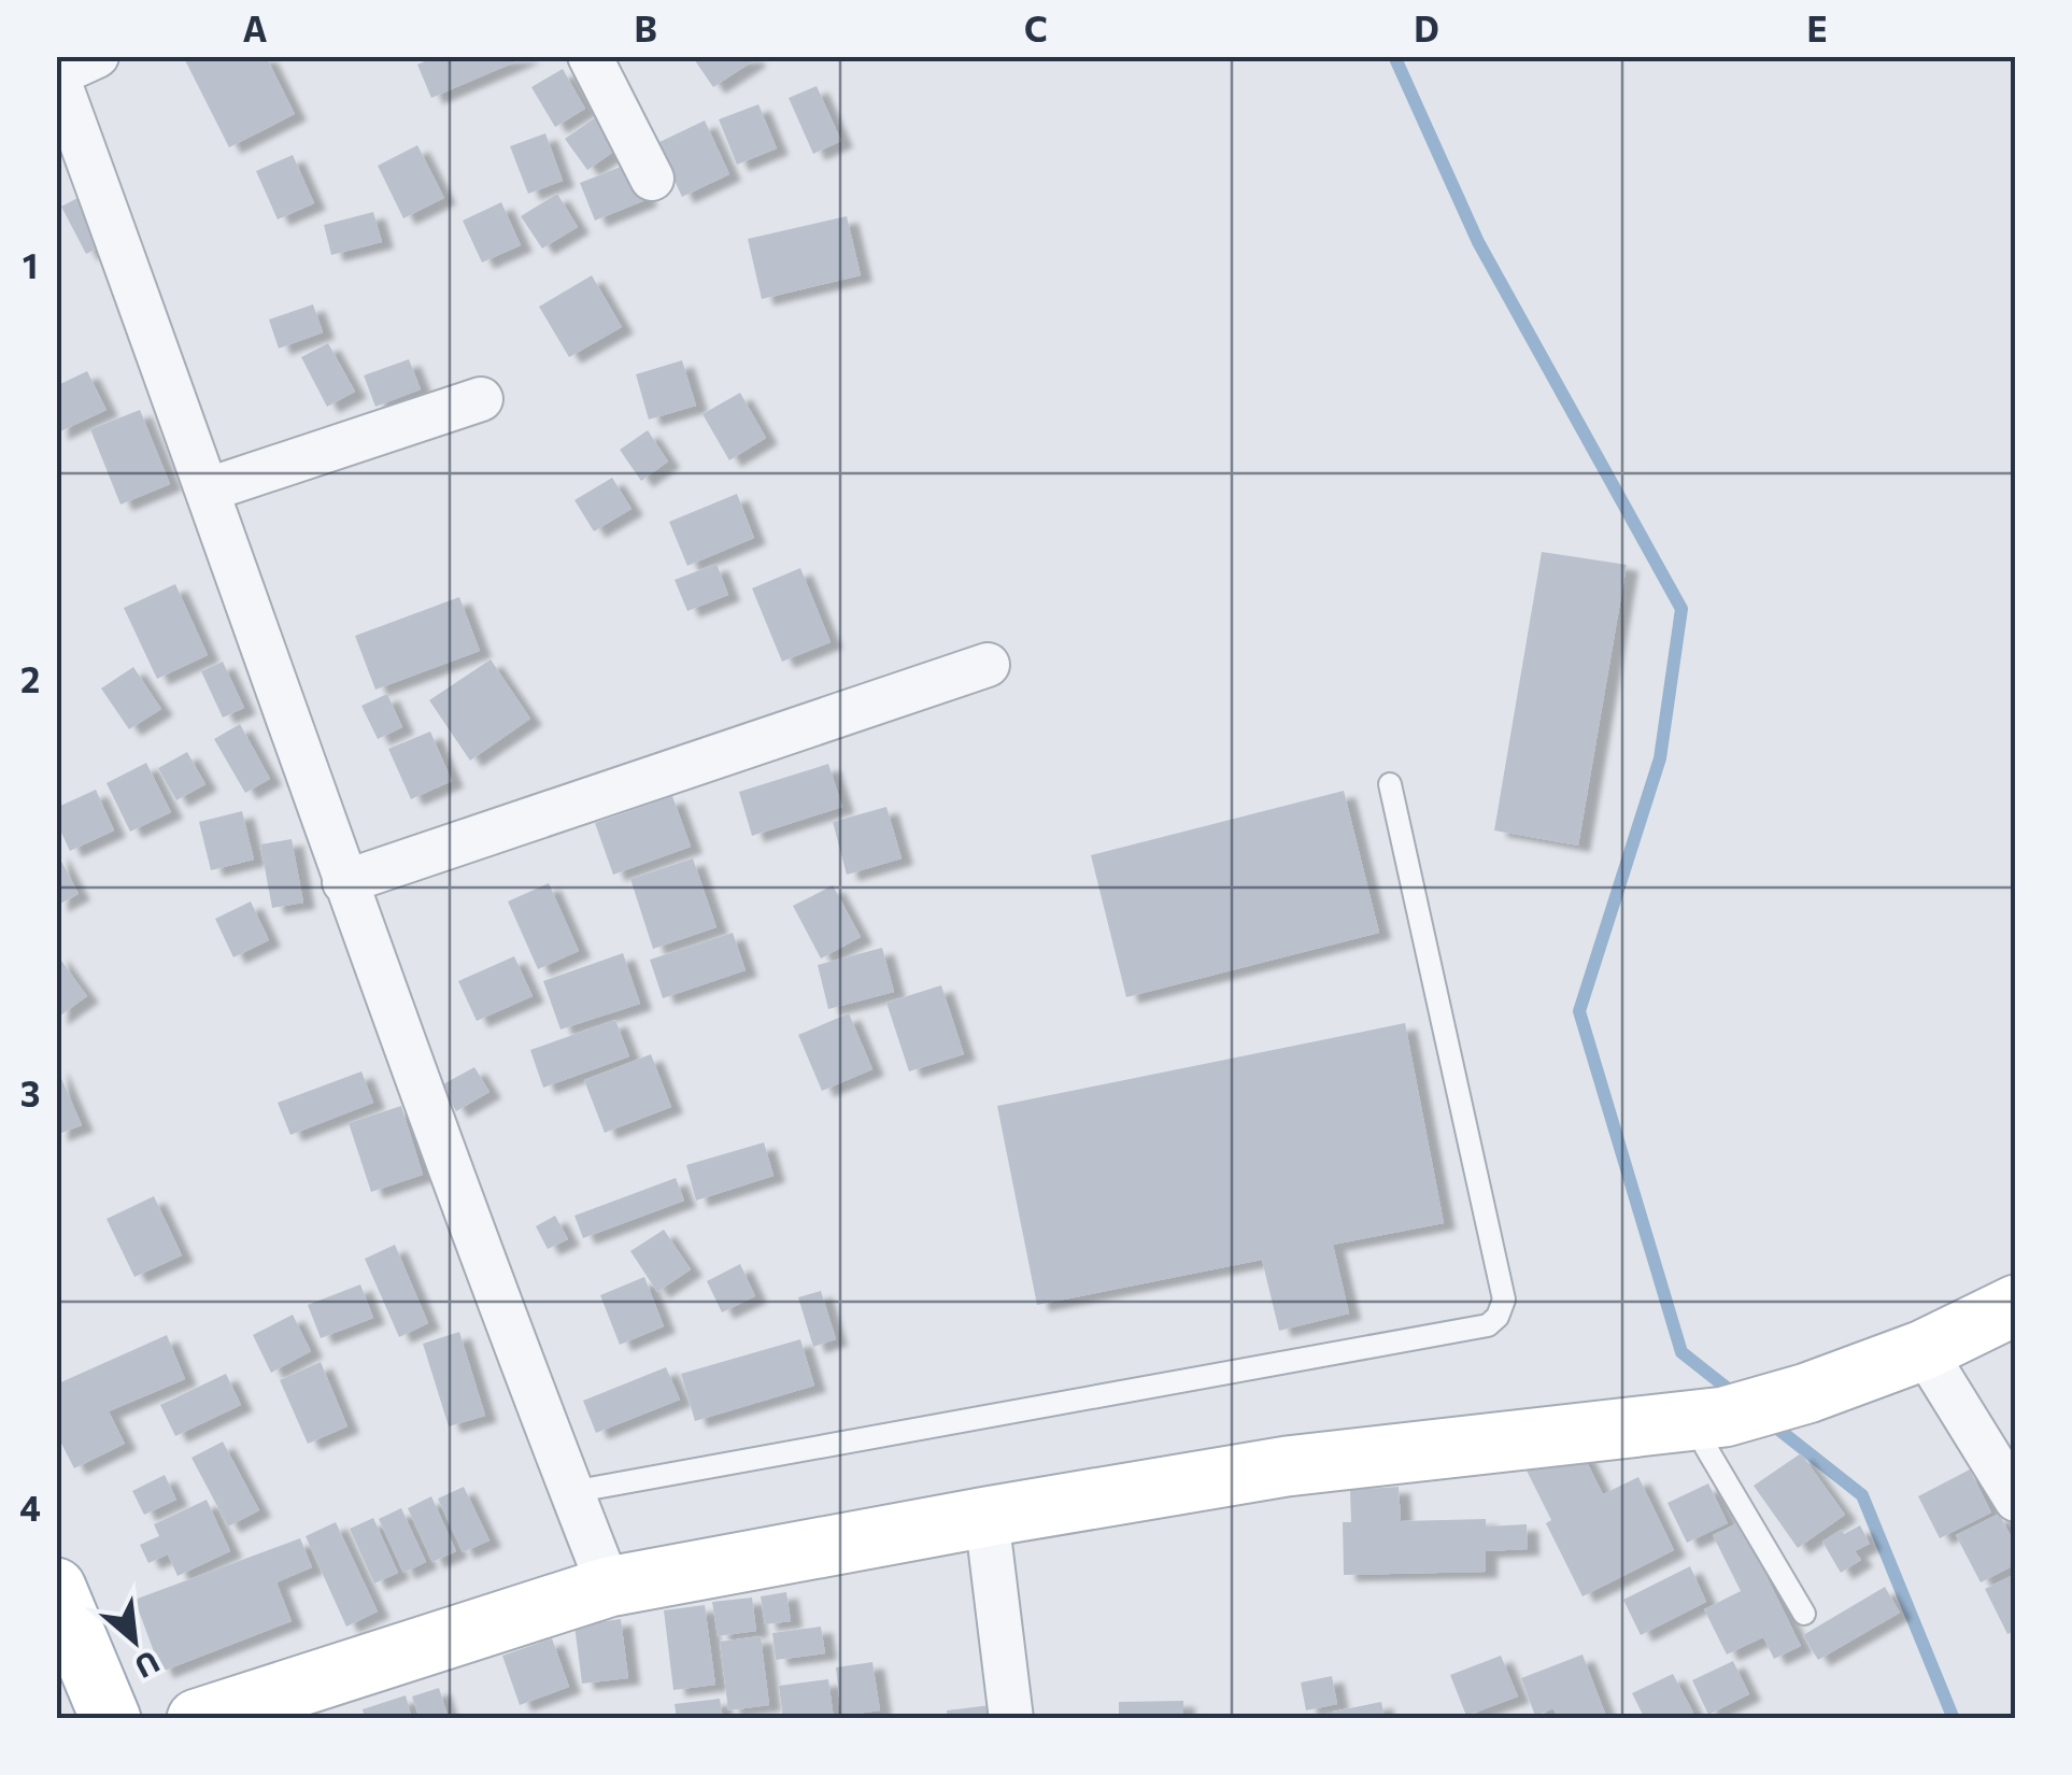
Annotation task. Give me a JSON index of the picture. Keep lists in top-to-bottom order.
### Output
{
  "north": "bottom right",
  "grid": {
    "columns": [
      "A",
      "B",
      "C",
      "D",
      "E"
    ],
    "rows": [
      "1",
      "2",
      "3",
      "4"
    ]
  }
}
